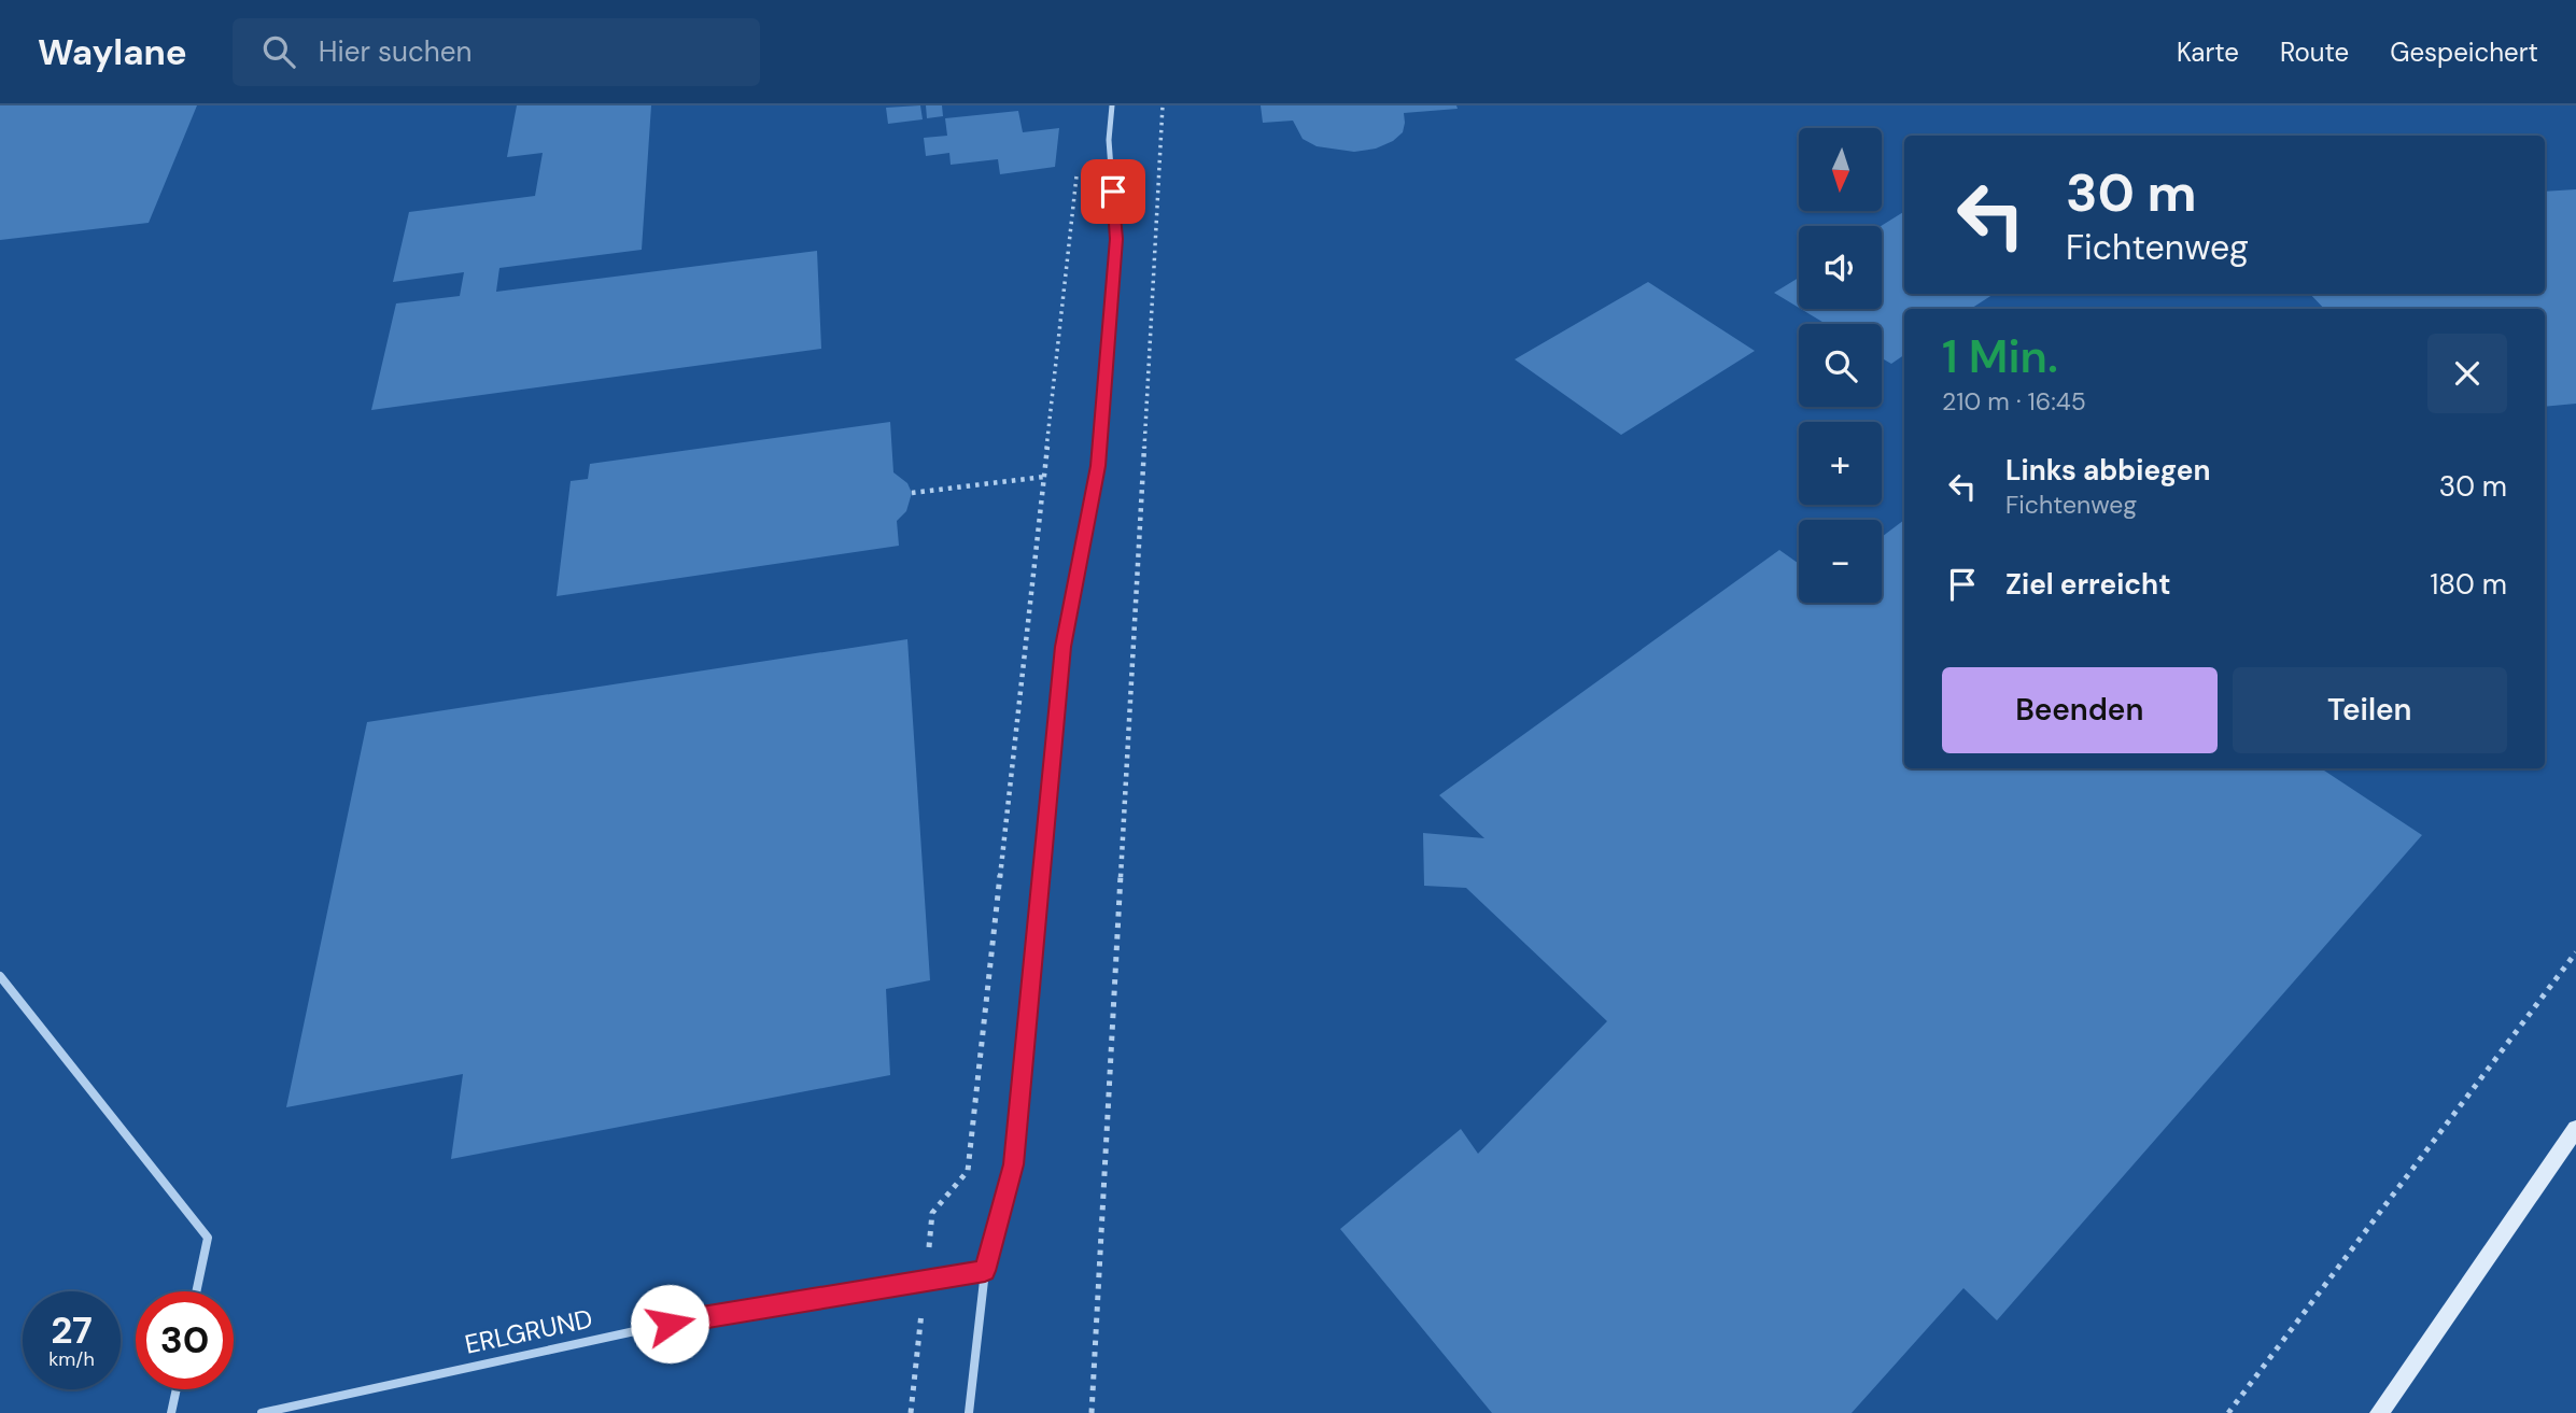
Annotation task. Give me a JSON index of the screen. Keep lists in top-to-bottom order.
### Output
{
  "streets": {
    "street": ["ERLGRUND"]
  },
  "north": "bottom",
  "page": {
    "header": "Waylane",
    "search": "Hier suchen",
    "nav": ["Karte", "Route", "Gespeichert"],
    "map_buttons": ["+", "−"],
    "turn": ["30 m", "Fichtenweg"],
    "heading": ["1 Min.", "210 m · 16:45"],
    "list": [
      {
        "name": "Links abbiegen",
        "note": "Fichtenweg",
        "value": "30 m"
      },
      {
        "name": "Ziel erreicht",
        "value": "180 m"
      }
    ],
    "buttons": ["Beenden", "Teilen"],
    "speed": "27 km/h",
    "limit": "30"
  }
}
